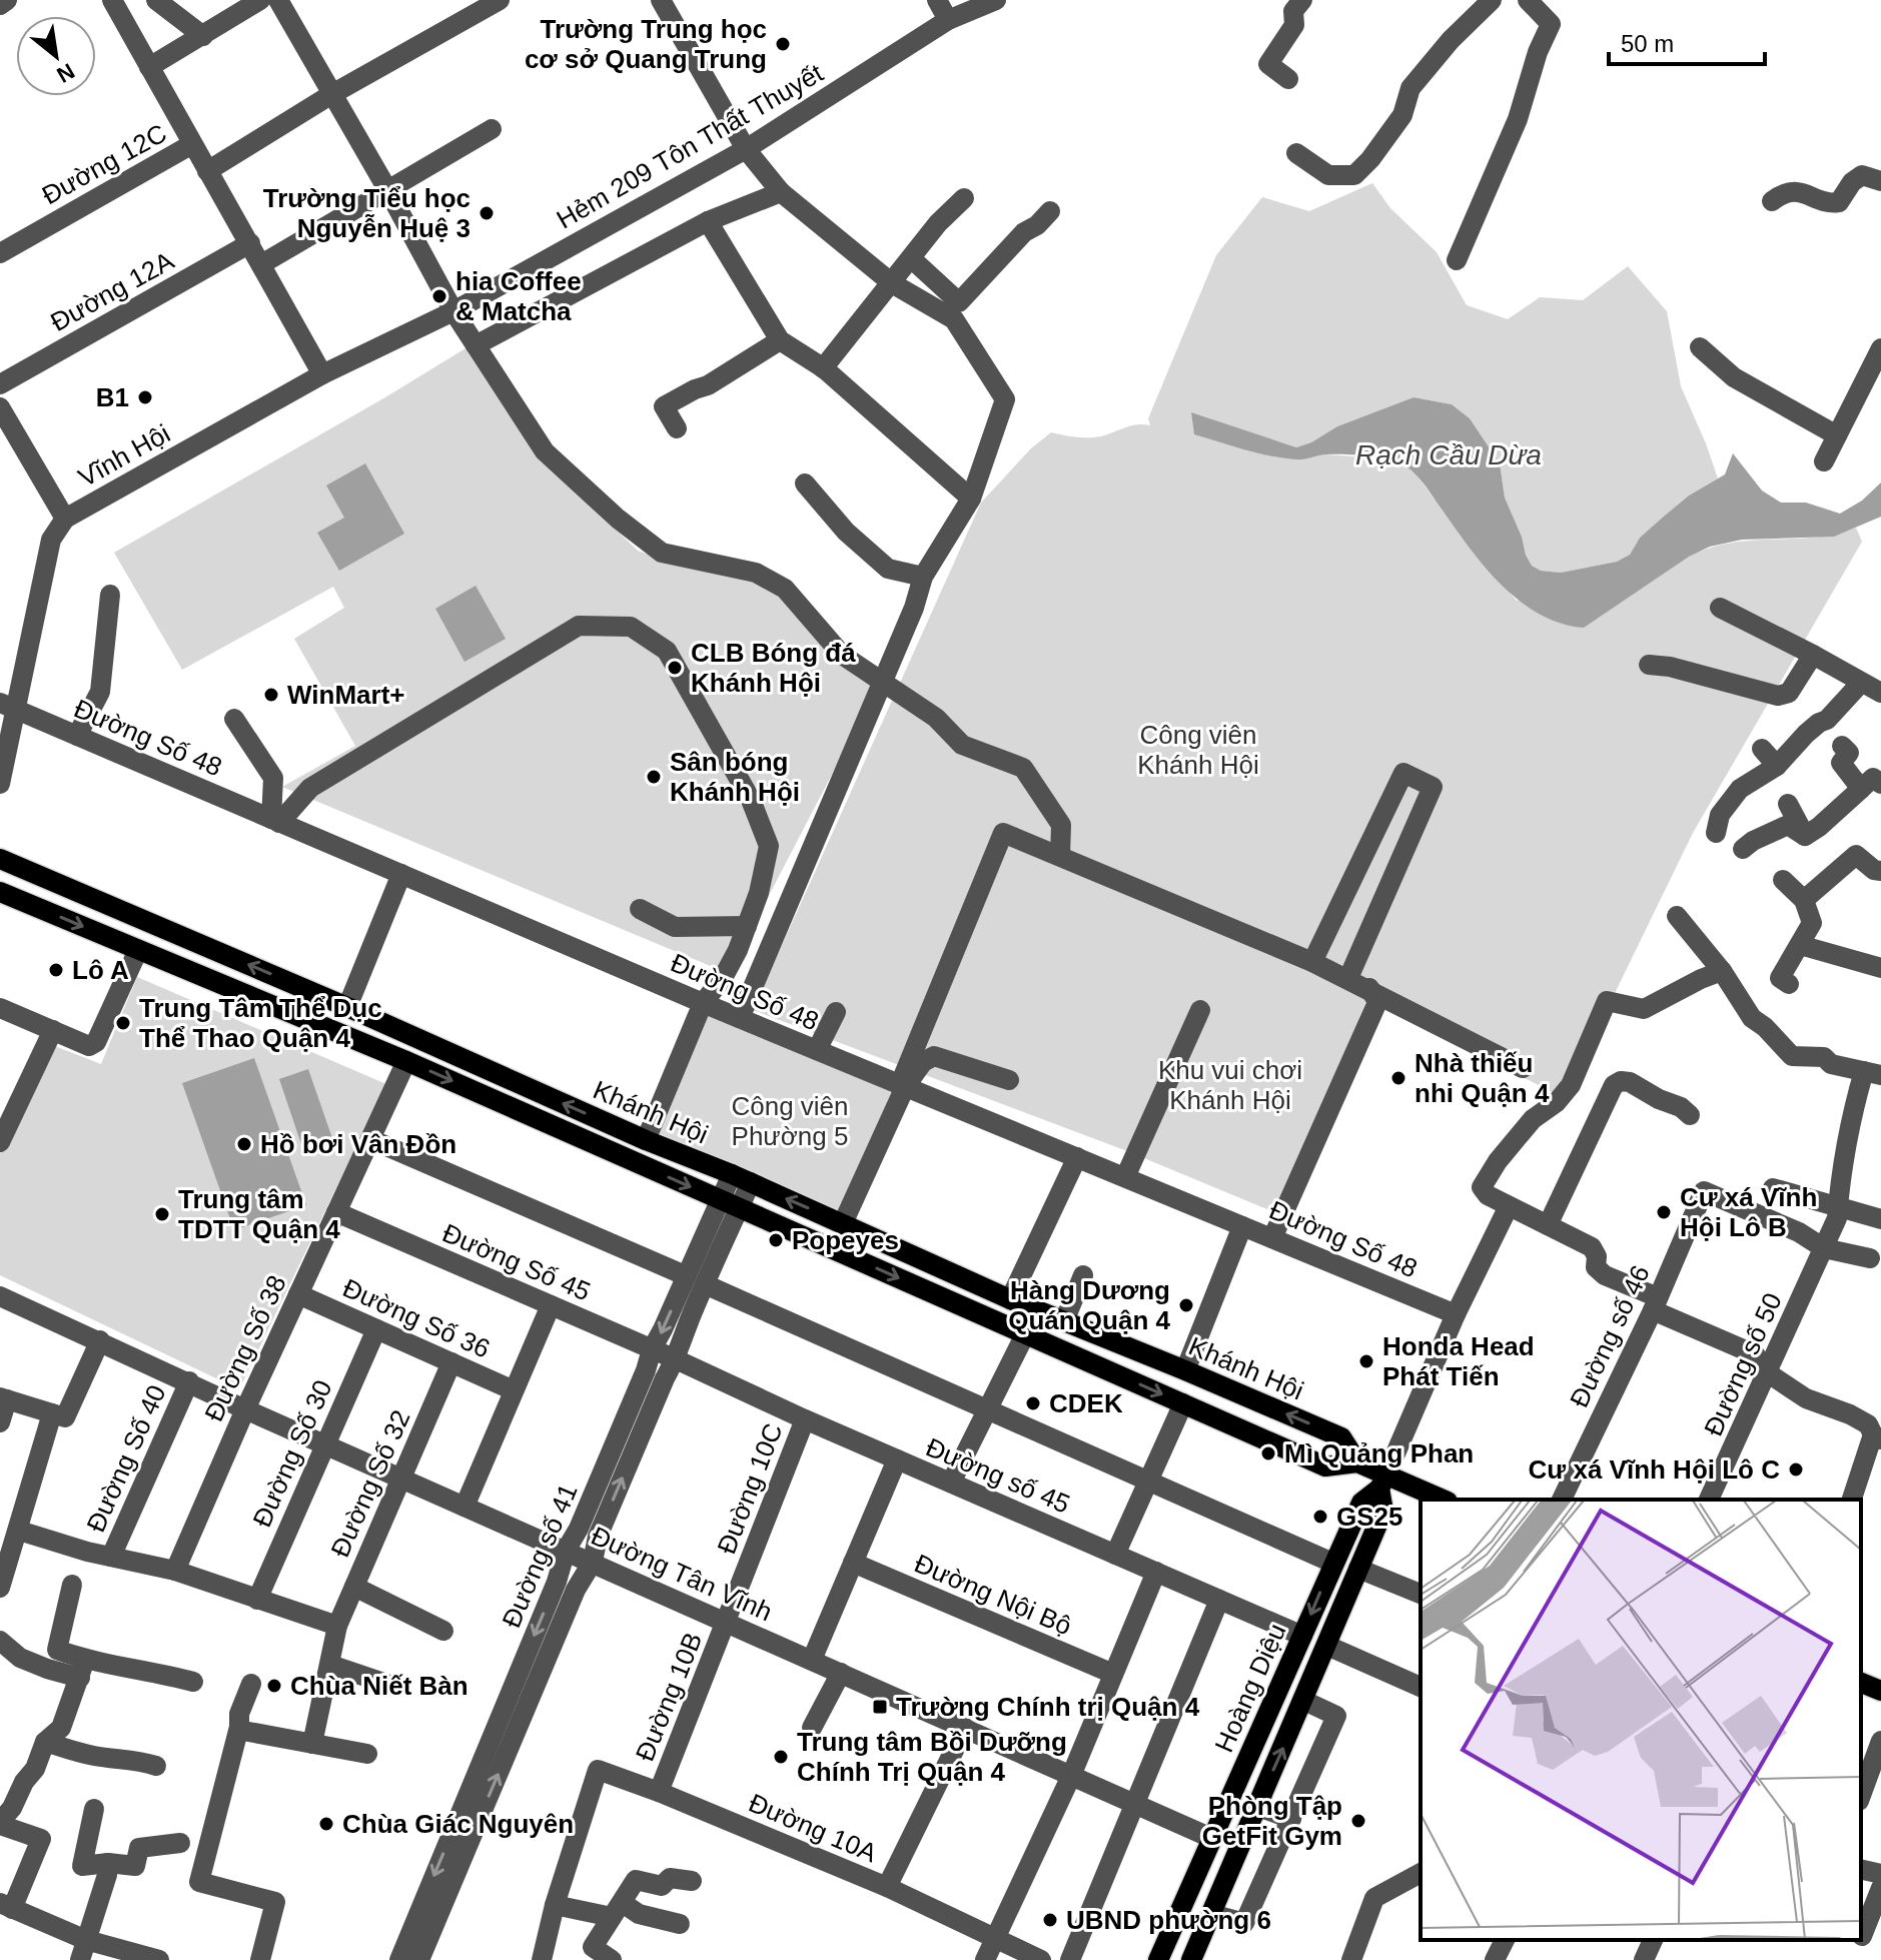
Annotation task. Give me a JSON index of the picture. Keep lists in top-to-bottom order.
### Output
{
  "streets": {
    "main road": ["Khánh Hội", "Hoàng Diệu"],
    "street": [
      "Hẻm 209 Tôn Thất Thuyết",
      "Đường 12C",
      "Đường 12A",
      "Vĩnh Hội",
      "Đường Số 48",
      "Đường Số 45",
      "Đường Số 36",
      "Đường số 46",
      "Đường Số 38",
      "Đường số 50",
      "Đường Số 30",
      "Đường Số 40",
      "Đường số 45",
      "Đường Số 32",
      "Đường 10C",
      "Đường số 41",
      "Đường Tân Vĩnh",
      "Đường Nội Bộ",
      "Đường 10B",
      "Đường 10A"
    ]
  },
  "crossings": [
    ["Hẻm 209 Tôn Thất Thuyết", "Vĩnh Hội"],
    ["Vĩnh Hội", "Đường Số 48"],
    ["Đường Số 48", "Hoàng Diệu"],
    ["Khánh Hội", "Đường Số 38"],
    ["Khánh Hội", "Đường số 41"],
    ["Khánh Hội", "Hoàng Diệu"],
    ["Đường Số 45", "Đường Số 38"],
    ["Đường Số 45", "Đường số 45"],
    ["Đường Số 45", "Đường số 41"],
    ["Đường Số 36", "Đường Số 38"],
    ["Đường Số 36", "Đường Số 30"],
    ["Đường Số 36", "Đường Số 32"],
    ["Đường số 46", "Đường số 50"],
    ["Đường Số 38", "Đường Tân Vĩnh"],
    ["Đường Số 30", "Đường Tân Vĩnh"],
    ["Đường Số 40", "Đường Tân Vĩnh"],
    ["Đường số 45", "Đường 10C"],
    ["Đường số 45", "Đường số 41"],
    ["Đường số 45", "Hoàng Diệu"],
    ["Đường Số 32", "Đường Tân Vĩnh"],
    ["Đường 10C", "Đường Tân Vĩnh"],
    ["Đường 10C", "Đường 10B"],
    ["Đường số 41", "Đường Tân Vĩnh"],
    ["Đường Tân Vĩnh", "Hoàng Diệu"],
    ["Đường Tân Vĩnh", "Đường 10B"],
    ["Đường Tân Vĩnh", "Đường 10A"],
    ["Đường 10B", "Đường 10A"]
  ],
  "water": ["Rạch Cầu Dừa"],
  "parks": ["Công viên Khánh Hội", "Khu vui chơi Khánh Hội", "Công viên Phường 5"],
  "places": {
    "other": [
      "Trường Trung học cơ sở Quang Trung",
      "Trường Tiểu học Nguyễn Huệ 3",
      "hia Coffee & Matcha",
      "B1",
      "CLB Bóng đá Khánh Hội",
      "WinMart+",
      "Sân bóng Khánh Hội",
      "Lô A",
      "Trung Tâm Thể Dục Thể Thao Quận 4",
      "Nhà thiếu nhi Quận 4",
      "Hồ bơi Vân Đồn",
      "Cư xá Vĩnh Hội Lô B",
      "Trung tâm TDTT Quận 4",
      "Popeyes",
      "Hàng Dương Quán Quận 4",
      "Honda Head Phát Tiến",
      "CDEK",
      "Mì Quảng Phan",
      "Cư xá Vĩnh Hội Lô C",
      "GS25",
      "Chùa Niết Bàn",
      "Trung tâm Bồi Dưỡng Chính Trị Quận 4",
      "Phòng Tập GetFit Gym",
      "Chùa Giác Nguyên",
      "UBND phường 6"
    ],
    "transit": ["Trường Chính trị Quận 4"]
  },
  "scale_bar": "50 m",
  "north": "bottom right"
}
